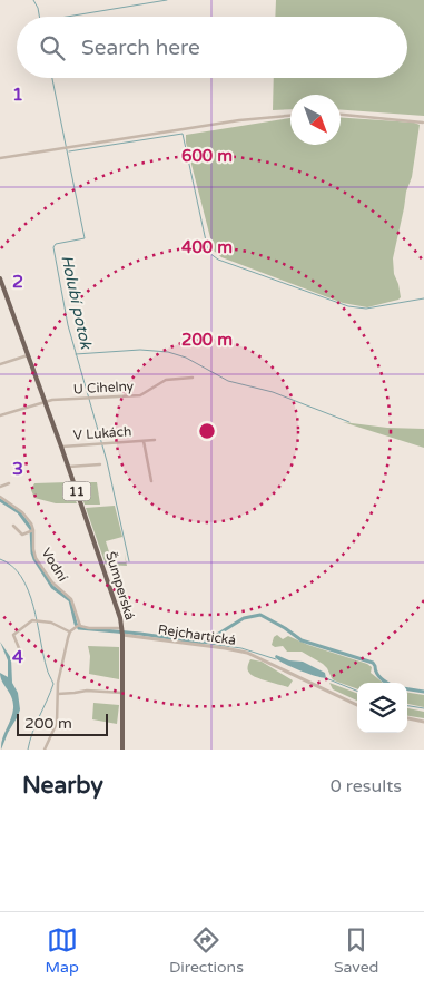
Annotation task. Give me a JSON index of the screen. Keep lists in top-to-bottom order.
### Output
{
  "streets": {
    "main road": ["11", "Šumperská"],
    "street": [
      "U Cihelny",
      "V Lukách",
      "Vodní",
      "Rejchartická"
    ]
  },
  "crossings": [
    ["U Cihelny", "Šumperská"],
    ["V Lukách", "Šumperská"],
    ["11", "Šumperská"],
    ["Šumperská", "Rejchartická"]
  ],
  "water": ["Holubí potok"],
  "scale_bar": "200 m",
  "north": "bottom right",
  "page": {
    "search": "Search here",
    "scale": "200 m",
    "heading": ["Nearby", "0 results"],
    "nav": ["Map", "Directions", "Saved"]
  },
  "grid": {
    "rows": [
      "1",
      "2",
      "3",
      "4"
    ]
  },
  "rings": ["600 m", "400 m", "200 m"]
}
